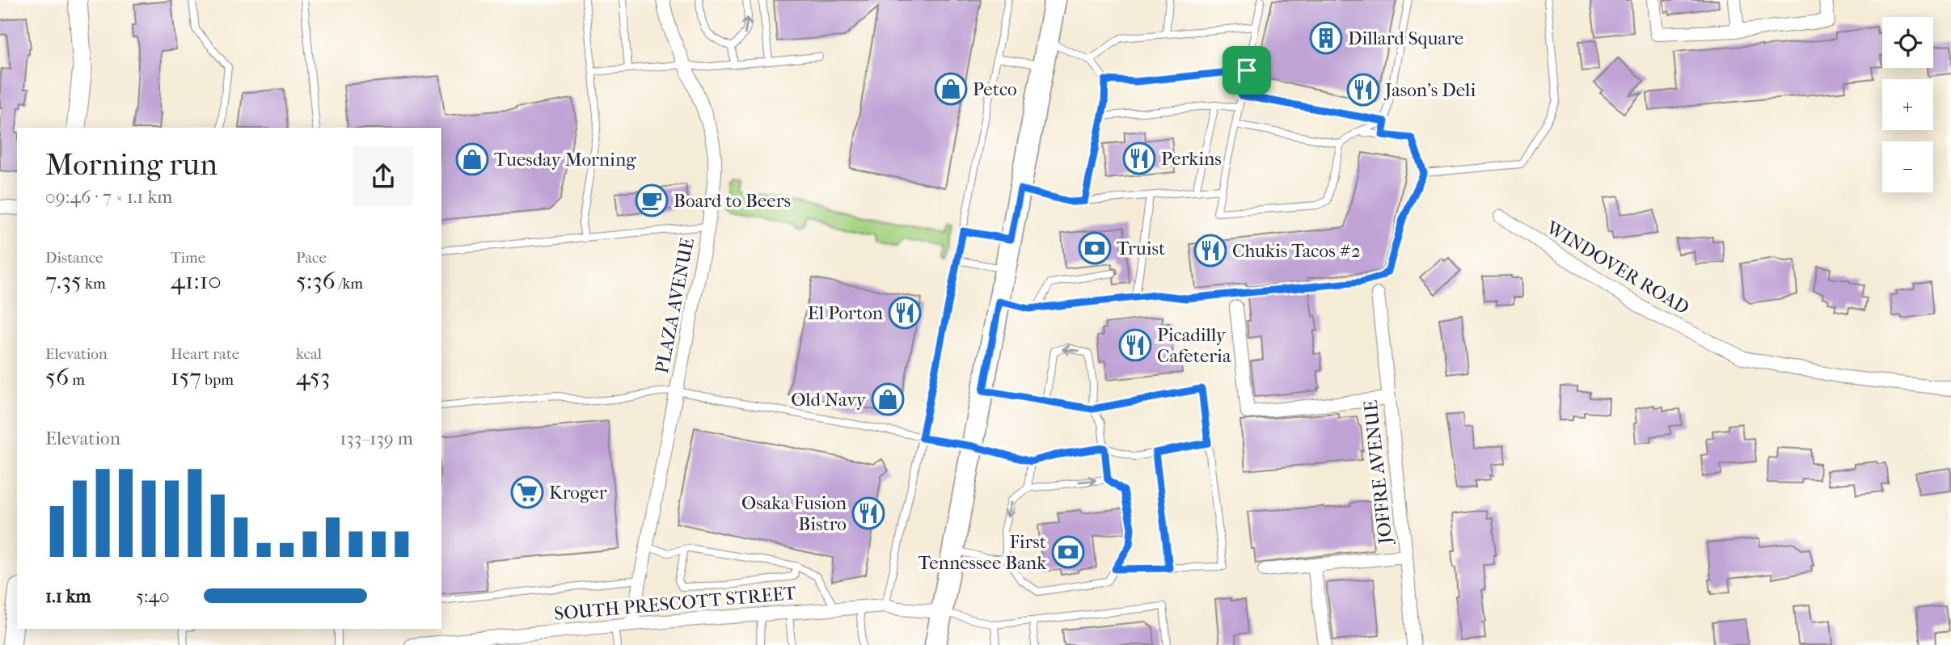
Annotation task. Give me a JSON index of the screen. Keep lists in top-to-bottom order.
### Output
{
  "streets": {
    "street": [
      "WINDOVER ROAD",
      "PLAZA AVENUE",
      "JOFFRE AVENUE",
      "SOUTH PRESCOTT STREET"
    ]
  },
  "crossings": [
    ["PLAZA AVENUE", "SOUTH PRESCOTT STREET"]
  ],
  "places": {
    "building": ["Dillard Square"],
    "shop": ["Petco", "Tuesday Morning", "Old Navy"],
    "restaurant": [
      "Jason's Deli",
      "Perkins",
      "Chukis Tacos #2",
      "El Porton",
      "Picadilly Cafeteria",
      "Osaka Fusion Bistro"
    ],
    "cafe": ["Board to Beers"],
    "bank": ["Truist", "First Tennessee Bank"],
    "supermarket": ["Kroger"]
  },
  "page": {
    "map_buttons": ["+", "−"],
    "heading": ["Morning run", "09:46 · 7 × 1.1 km"],
    "stats": [
      ["Distance", "7.35 km"],
      ["Time", "41:10"],
      ["Pace", "5:36 /km"],
      ["Elevation", "56 m"],
      ["Heart rate", "157 bpm"],
      ["kcal", "453"]
    ],
    "chart": ["Elevation", "133–139 m"],
    "list": [
      {
        "name": "1.1 km",
        "note": "5:40"
      }
    ]
  }
}
